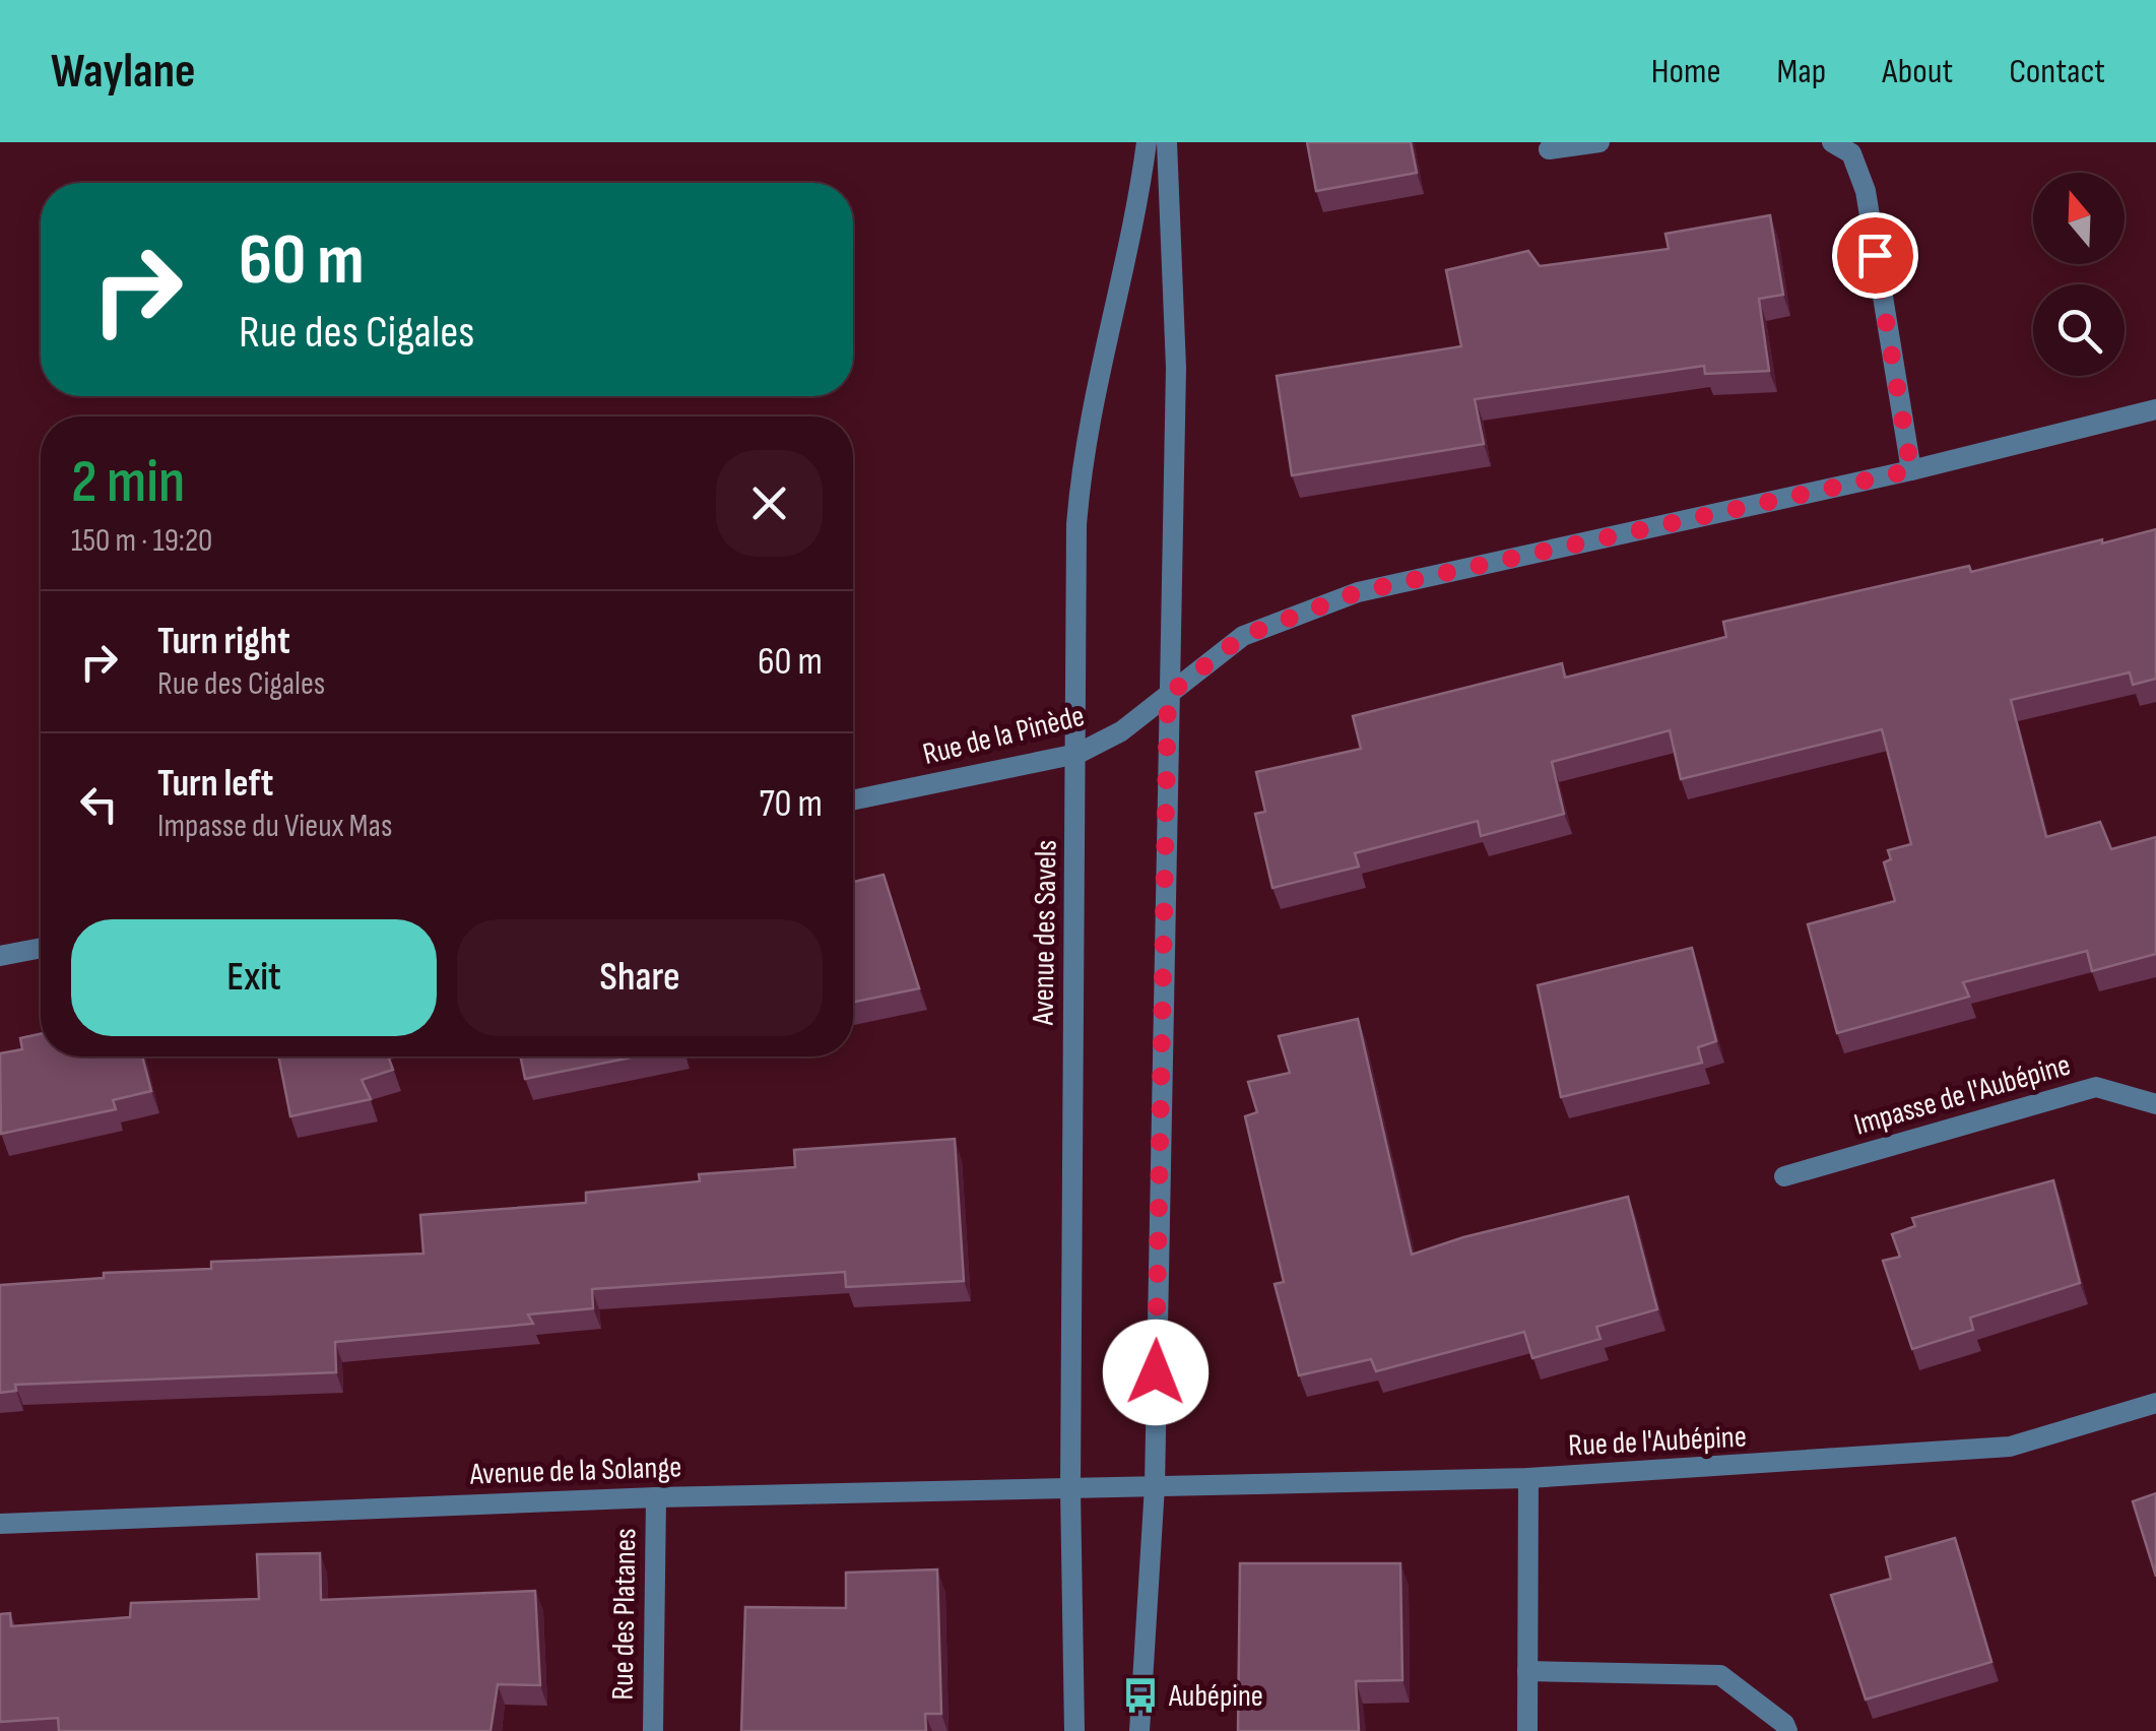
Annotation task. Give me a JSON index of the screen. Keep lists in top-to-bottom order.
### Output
{
  "streets": {
    "street": [
      "Rue de la Pinède",
      "Avenue des Savels",
      "Impasse de l'Aubépine",
      "Rue de l'Aubépine",
      "Avenue de la Solange",
      "Rue des Platanes"
    ]
  },
  "crossings": [
    ["Rue de la Pinède", "Avenue des Savels"],
    ["Avenue des Savels", "Avenue de la Solange"],
    ["Rue de l'Aubépine", "Avenue de la Solange"],
    ["Avenue de la Solange", "Rue des Platanes"]
  ],
  "places": {
    "bus stop": ["Aubépine"]
  },
  "north": "top",
  "page": {
    "header": "Waylane",
    "nav": [
      "Home",
      "Map",
      "About",
      "Contact"
    ],
    "turn": ["60 m", "Rue des Cigales"],
    "heading": ["2 min", "150 m · 19:20"],
    "list": [
      {
        "name": "Turn right",
        "note": "Rue des Cigales",
        "value": "60 m"
      },
      {
        "name": "Turn left",
        "note": "Impasse du Vieux Mas",
        "value": "70 m"
      }
    ],
    "buttons": ["Exit", "Share"]
  }
}
